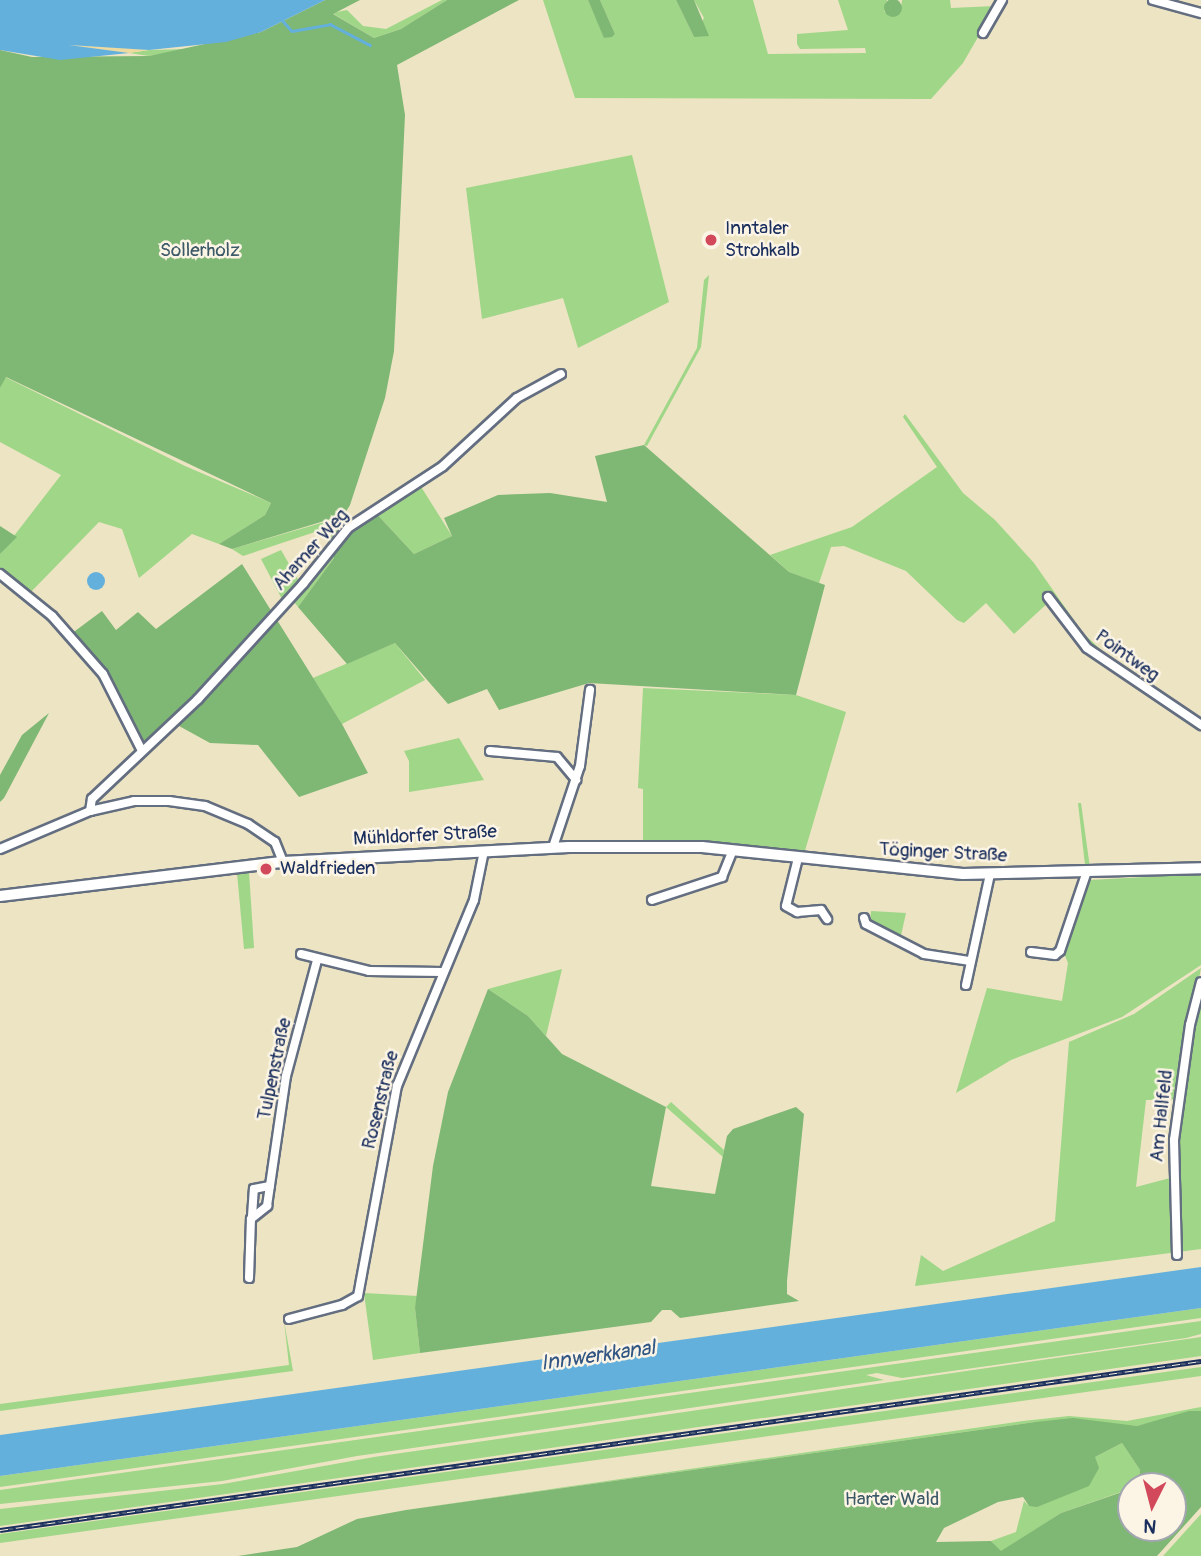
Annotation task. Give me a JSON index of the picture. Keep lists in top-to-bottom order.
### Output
{
  "streets": {
    "street": [
      "Ahamer Weg",
      "Pointweg",
      "Mühldorfer Straße",
      "Töginger Straße",
      "Tulpenstraße",
      "Rosenstraße",
      "Am Hallfeld"
    ]
  },
  "crossings": [
    ["Mühldorfer Straße", "Töginger Straße"],
    ["Mühldorfer Straße", "Rosenstraße"]
  ],
  "water": ["Innwerkkanal"],
  "parks": ["Sollerholz", "Harter Wald"],
  "places": ["Inntaler Strohkalb", "Waldfrieden"],
  "north": "bottom"
}
